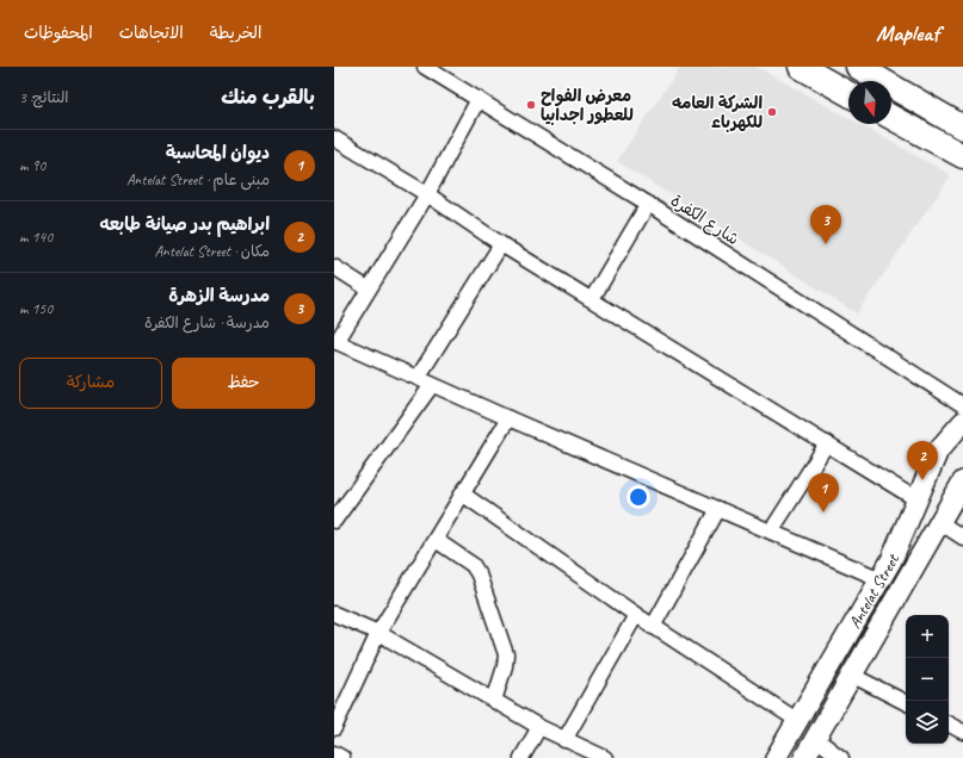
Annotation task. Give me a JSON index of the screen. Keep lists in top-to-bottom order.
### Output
{
  "streets": {
    "main road": ["Antelat Street"],
    "street": ["شارع الكفرة"]
  },
  "places": ["معرض الفواح للعطور اجدابيا", "الشركة العامه للكهرباء"],
  "north": "bottom",
  "page": {
    "header": "Mapleaf",
    "nav": ["الخريطة", "الاتجاهات", "المحفوظات"],
    "heading": ["بالقرب منك", "النتائج: 3"],
    "list": [
      {
        "mark": "1",
        "name": "ديوان المحاسبة",
        "note": "مبنى عام · Antelat Street",
        "value": "90 m"
      },
      {
        "mark": "2",
        "name": "ابراهيم بدر صيانة طابعه",
        "note": "مكان · Antelat Street",
        "value": "140 m"
      },
      {
        "mark": "3",
        "name": "مدرسة الزهرة",
        "note": "مدرسة · شارع الكفرة",
        "value": "150 m"
      }
    ],
    "pins": ["3", "2", "1"],
    "buttons": ["حفظ", "مشاركة"],
    "map_buttons": ["+", "−"]
  }
}
